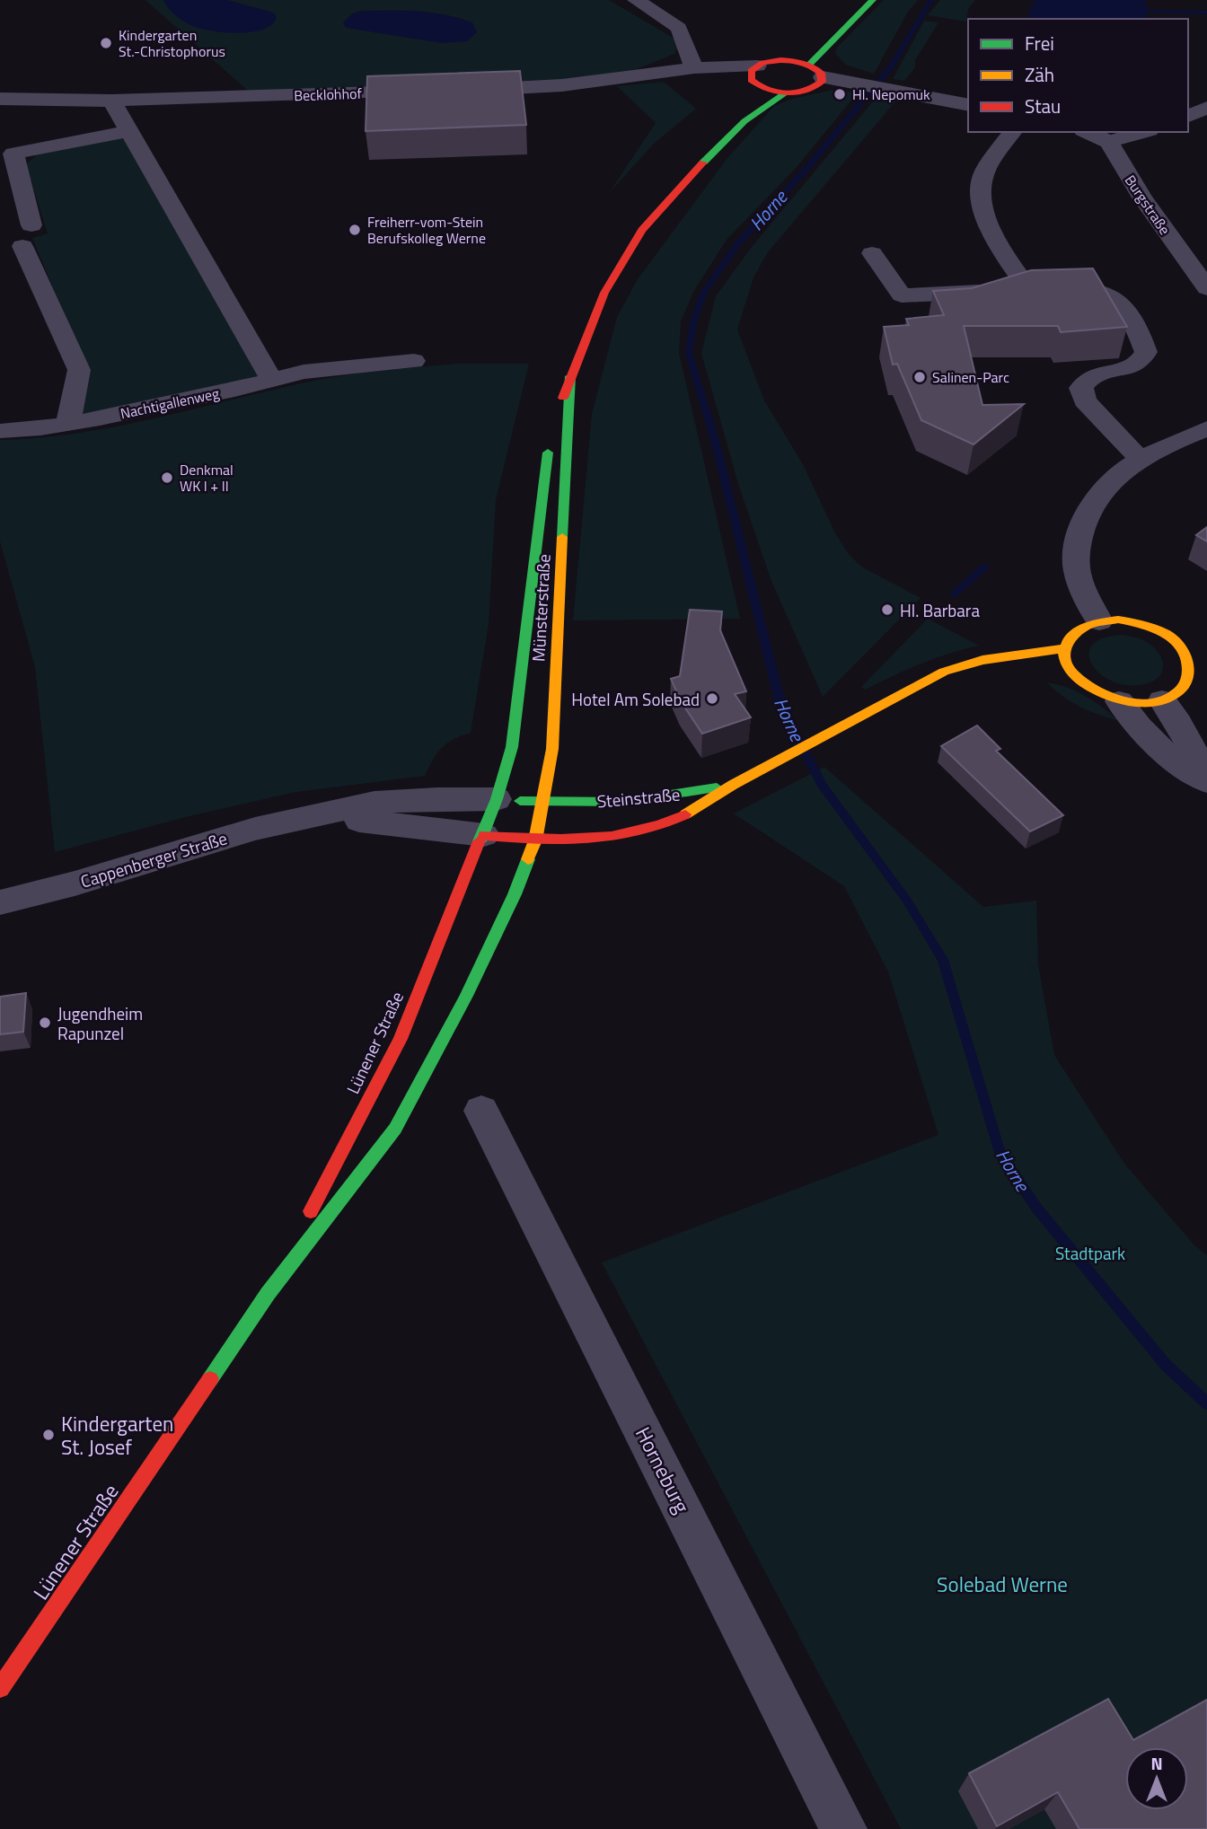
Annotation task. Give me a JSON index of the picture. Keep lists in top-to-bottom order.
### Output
{
  "streets": {
    "main road": ["Münsterstraße", "Steinstraße", "Lünener Straße"],
    "street": [
      "Becklohhof",
      "Burgstraße",
      "Nachtigallenweg",
      "Cappenberger Straße",
      "Horneburg"
    ]
  },
  "crossings": [
    ["Münsterstraße", "Steinstraße"],
    ["Münsterstraße", "Cappenberger Straße"],
    ["Münsterstraße", "Lünener Straße"],
    ["Steinstraße", "Cappenberger Straße"],
    ["Steinstraße", "Lünener Straße"],
    ["Cappenberger Straße", "Lünener Straße"]
  ],
  "water": ["Horne"],
  "parks": ["Stadtpark", "Solebad Werne"],
  "places": [
    "Kindergarten St.-Christophorus",
    "Hl. Nepomuk",
    "Freiherr-vom-Stein Berufskolleg Werne",
    "Salinen-Parc",
    "Denkmal WK I + II",
    "Hl. Barbara",
    "Hotel Am Solebad",
    "Jugendheim Rapunzel",
    "Kindergarten St. Josef"
  ],
  "legend": ["Frei", "Zäh", "Stau"],
  "north": "top"
}
